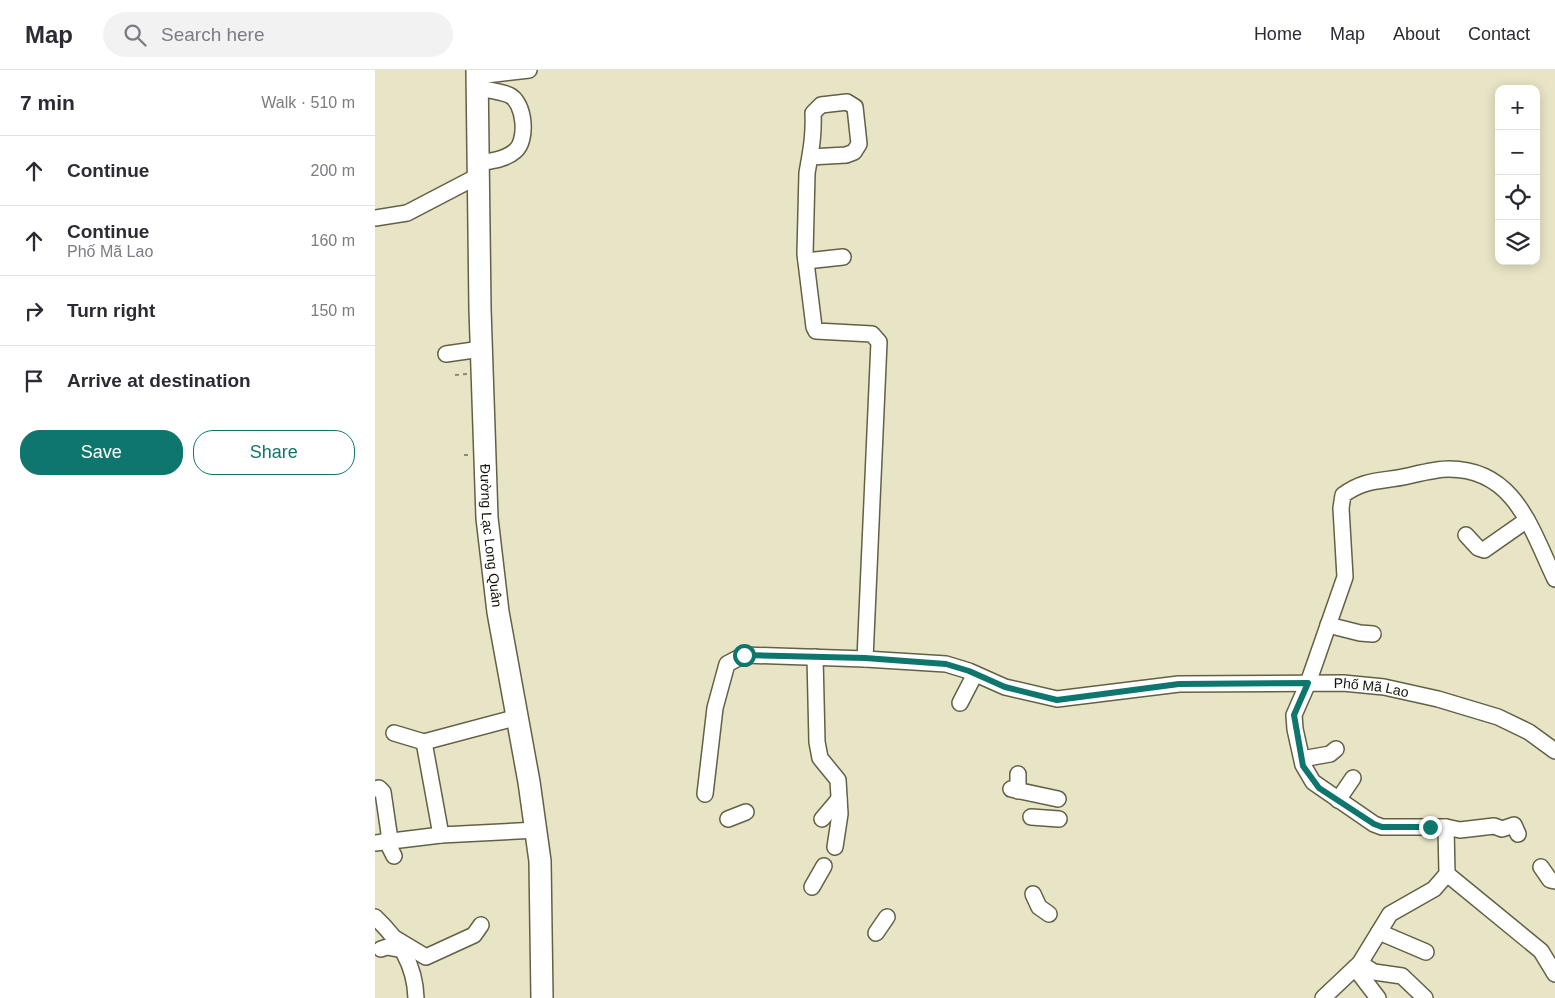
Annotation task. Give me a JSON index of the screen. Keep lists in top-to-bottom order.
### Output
{
  "streets": {
    "highway": ["Đường Lạc Long Quân"],
    "street": ["Phố Mã Lao"]
  },
  "page": {
    "header": "Map",
    "search": "Search here",
    "nav": [
      "Home",
      "Map",
      "About",
      "Contact"
    ],
    "heading": ["7 min", "Walk · 510 m"],
    "map_buttons": ["+", "−"],
    "list": [
      ["Continue", "200 m"],
      ["Continue", "Phố Mã Lao", "160 m"],
      ["Turn right", "150 m"],
      "Arrive at destination"
    ],
    "buttons": ["Save", "Share"]
  }
}
